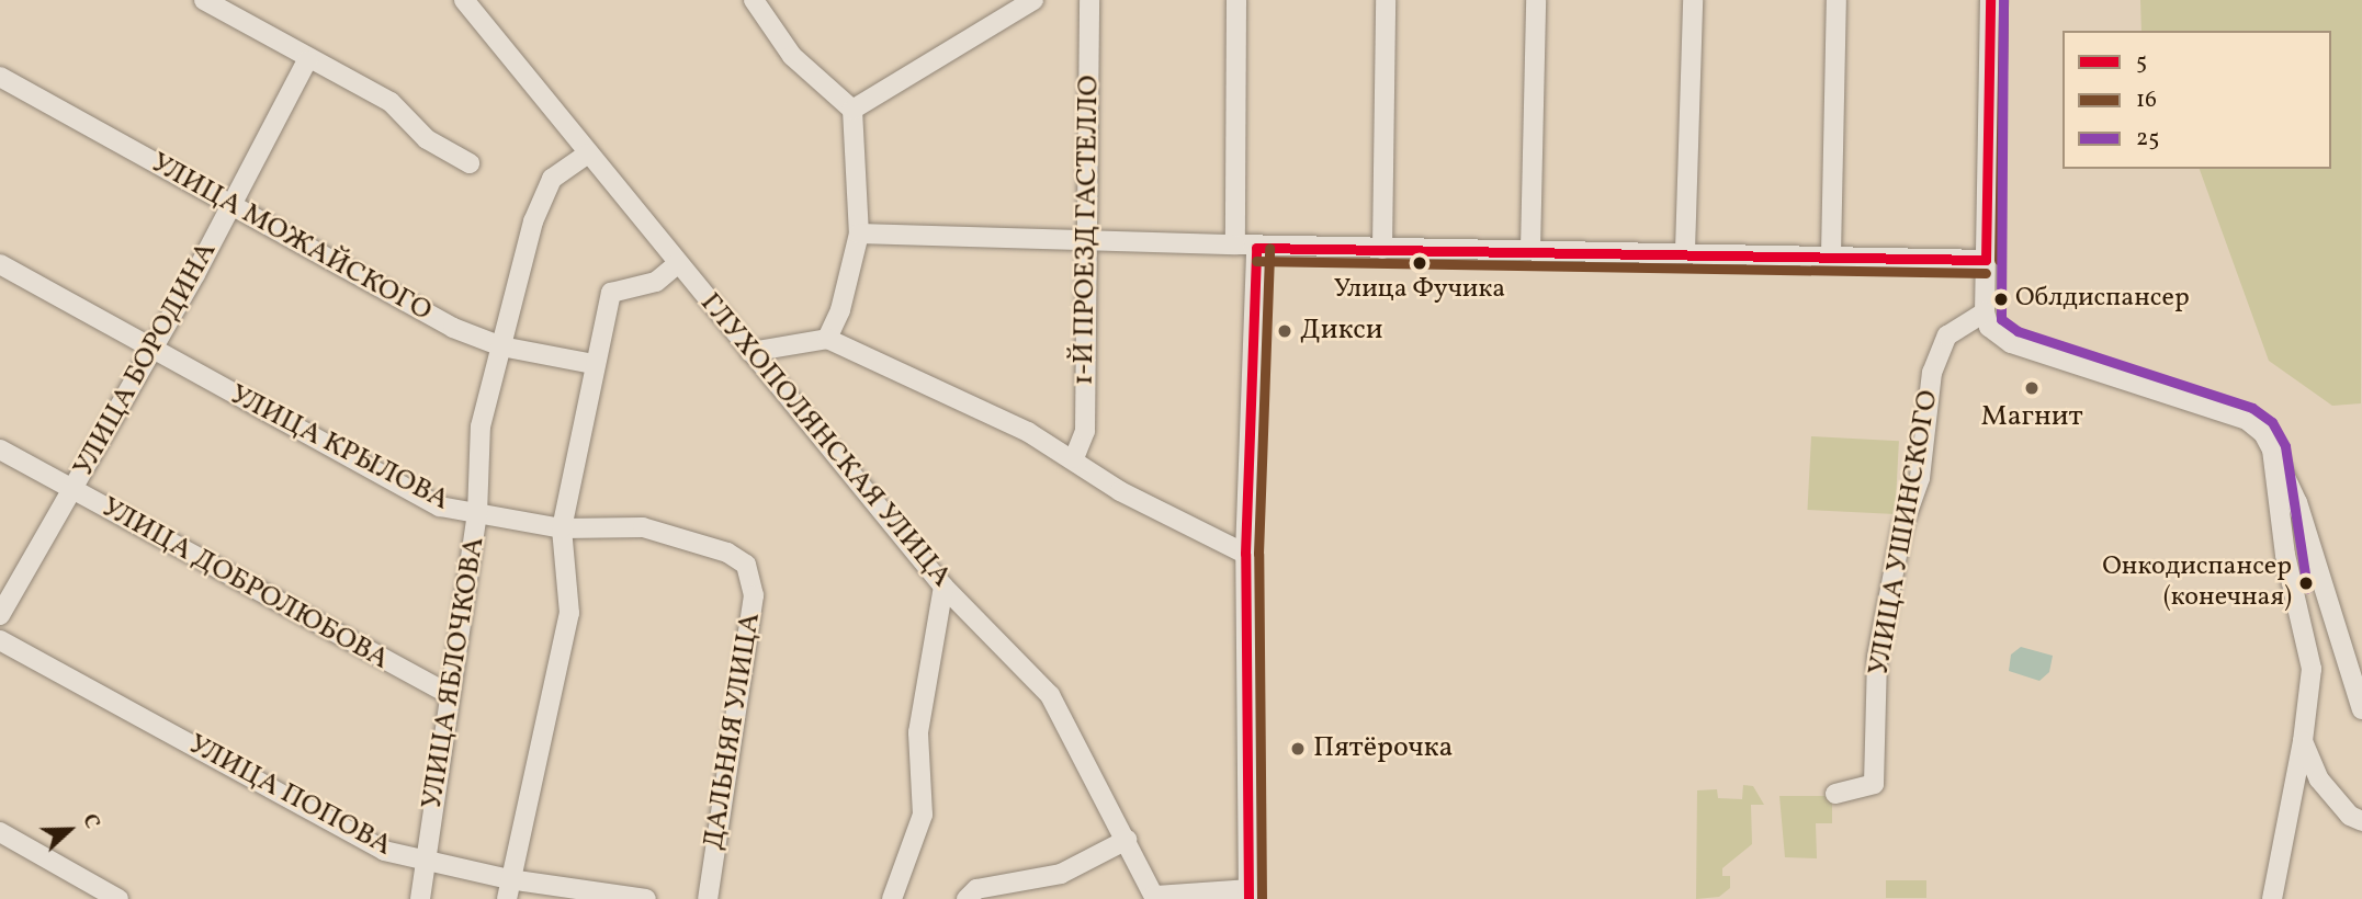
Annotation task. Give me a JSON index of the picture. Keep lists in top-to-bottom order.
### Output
{
  "streets": {
    "street": [
      "1-Й ПРОЕЗД ГАСТЕЛЛО",
      "УЛИЦА МОЖАЙСКОГО",
      "УЛИЦА БОРОДИНА",
      "ГЛУХОПОЛЯНСКАЯ УЛИЦА",
      "УЛИЦА КРЫЛОВА",
      "УЛИЦА УШИНСКОГО",
      "УЛИЦА ДОБРОЛЮБОВА",
      "УЛИЦА ЯБЛОЧКОВА",
      "ДАЛЬНЯЯ УЛИЦА",
      "УЛИЦА ПОПОВА"
    ]
  },
  "crossings": [
    ["УЛИЦА МОЖАЙСКОГО", "УЛИЦА БОРОДИНА"],
    ["УЛИЦА МОЖАЙСКОГО", "УЛИЦА ЯБЛОЧКОВА"],
    ["УЛИЦА БОРОДИНА", "УЛИЦА КРЫЛОВА"],
    ["УЛИЦА БОРОДИНА", "УЛИЦА ДОБРОЛЮБОВА"],
    ["ГЛУХОПОЛЯНСКАЯ УЛИЦА", "УЛИЦА ЯБЛОЧКОВА"],
    ["УЛИЦА КРЫЛОВА", "УЛИЦА ЯБЛОЧКОВА"],
    ["УЛИЦА КРЫЛОВА", "ДАЛЬНЯЯ УЛИЦА"],
    ["УЛИЦА ДОБРОЛЮБОВА", "УЛИЦА ЯБЛОЧКОВА"],
    ["УЛИЦА ЯБЛОЧКОВА", "УЛИЦА ПОПОВА"]
  ],
  "places": [
    "Улица Фучика",
    "Облдиспансер",
    "Дикси",
    "Магнит",
    "Онкодиспансер (конечная)",
    "Пятёрочка"
  ],
  "lines": ["transit line 5", "transit line 16", "transit line 25"],
  "legend": ["5", "16", "25"],
  "north": "right"
}
